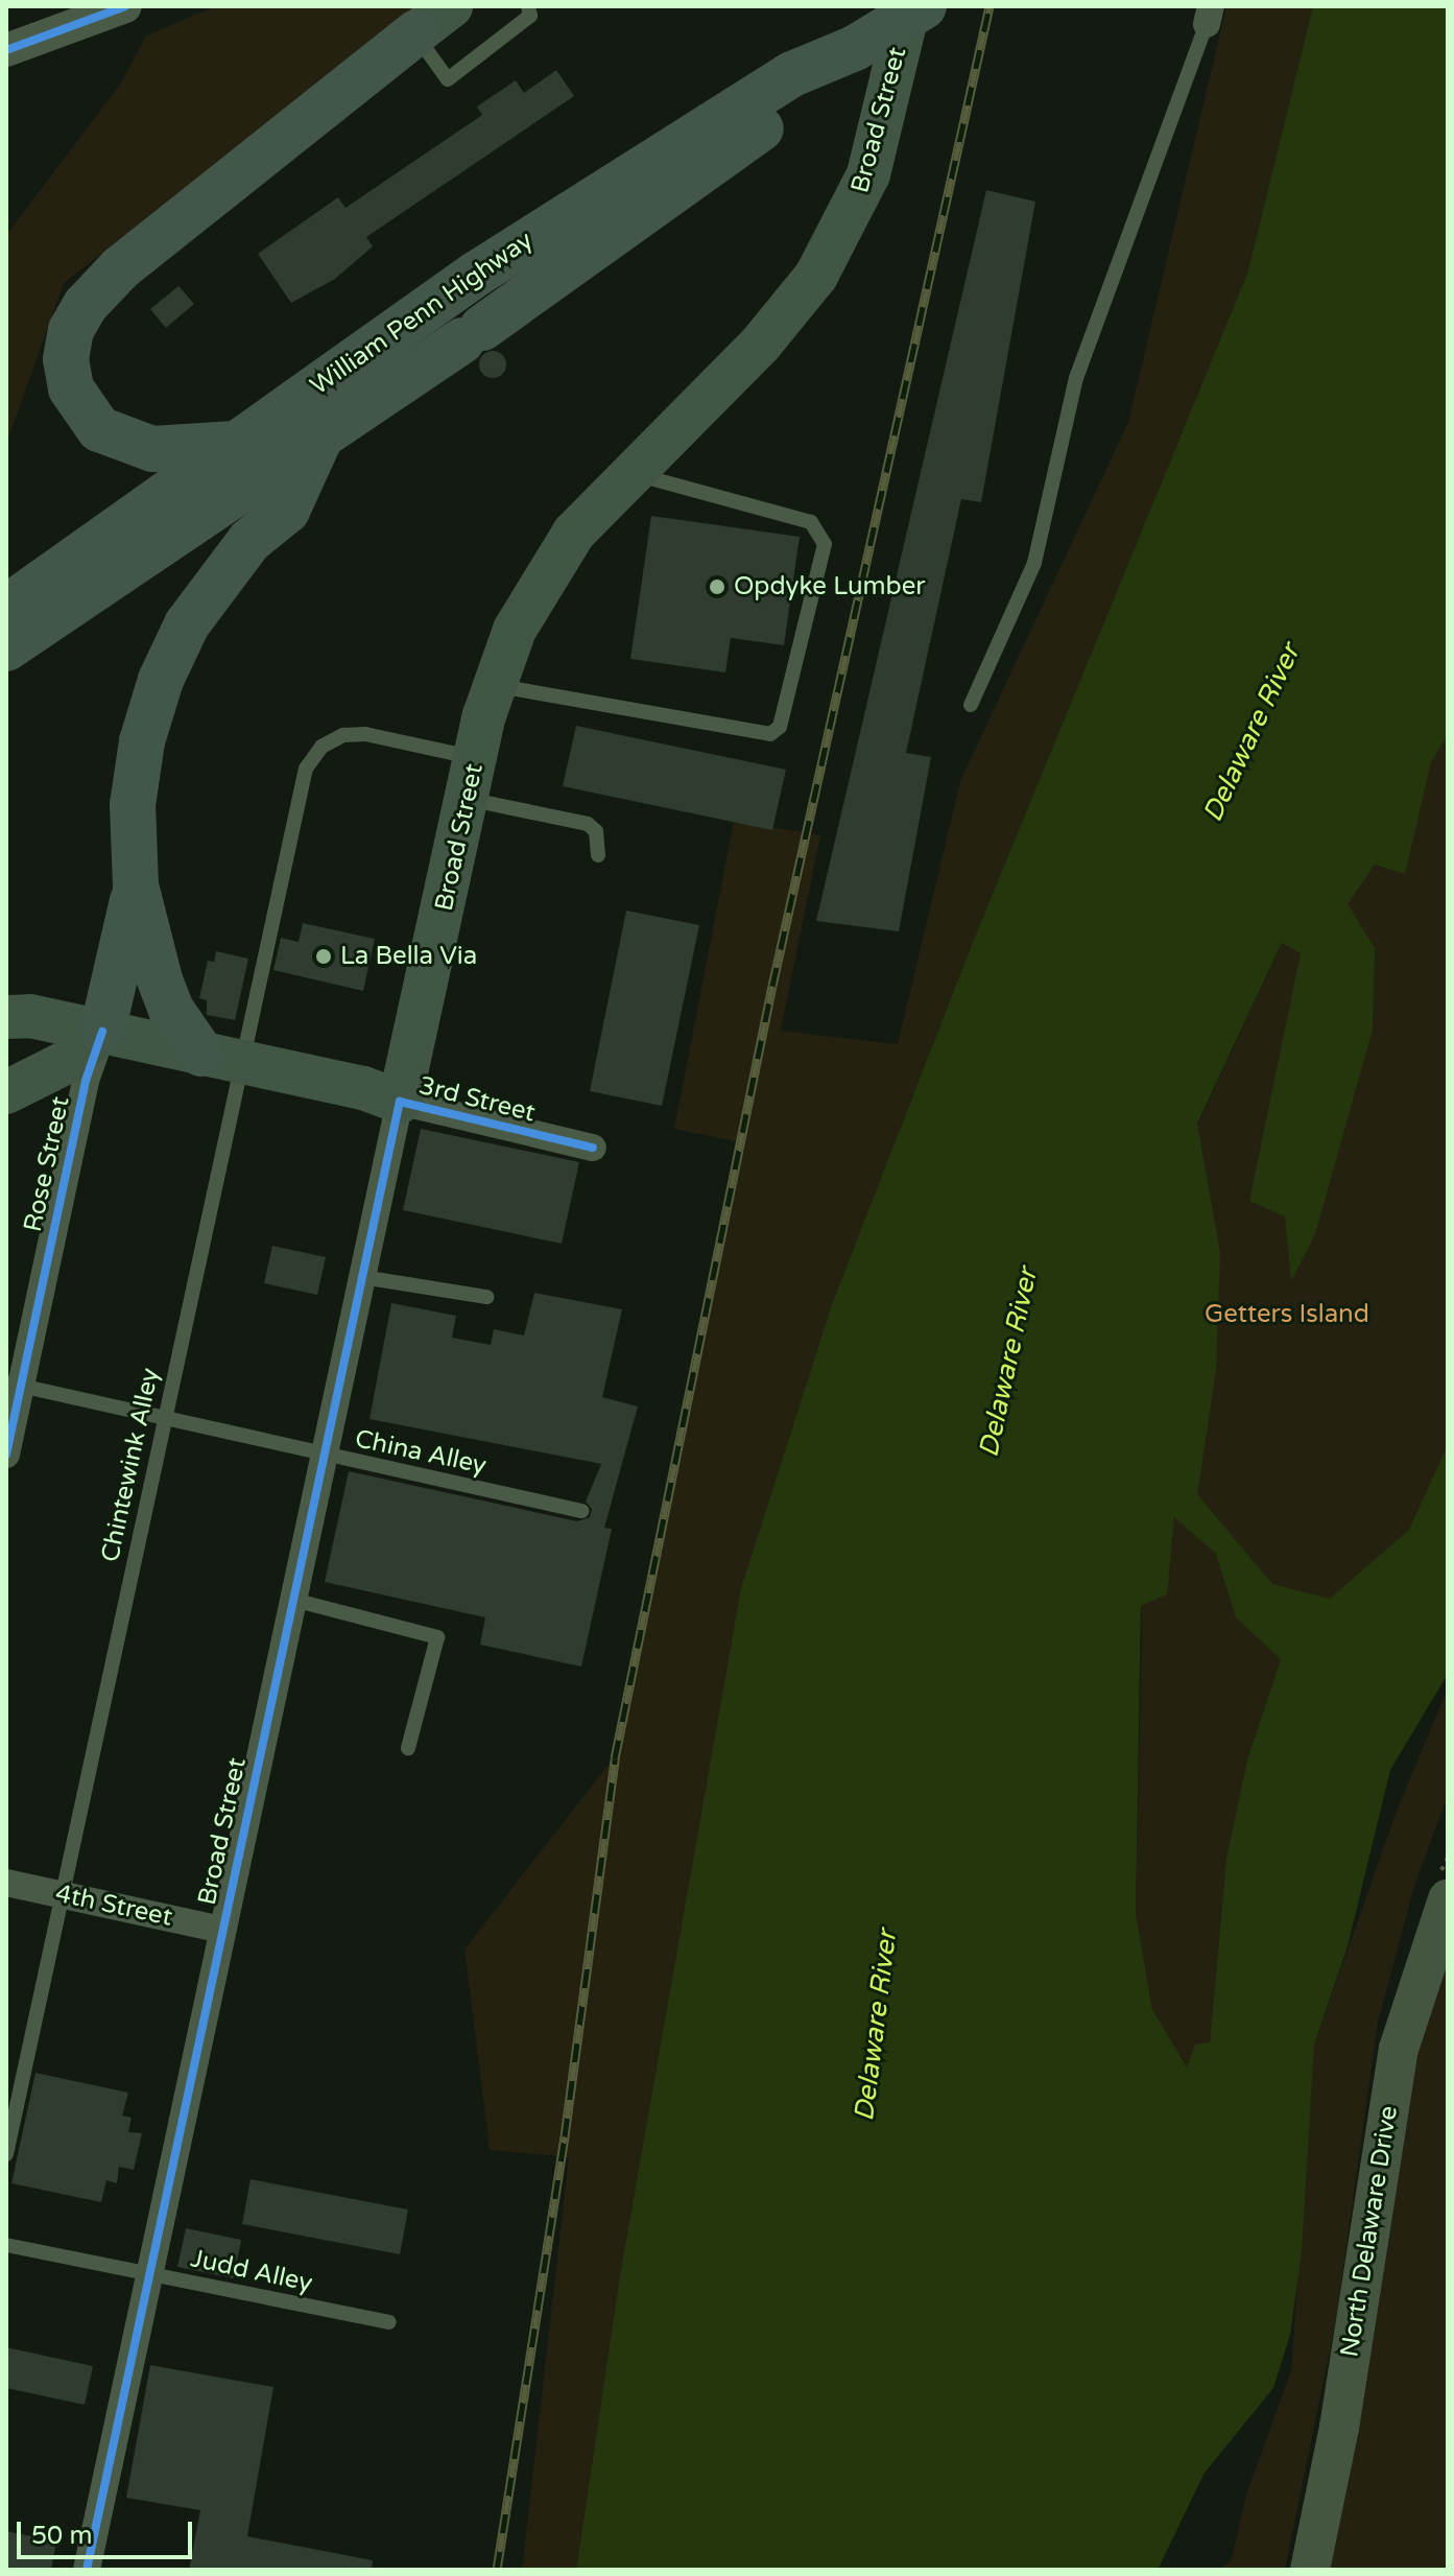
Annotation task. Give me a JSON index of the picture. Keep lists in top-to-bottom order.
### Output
{
  "streets": {
    "highway": ["William Penn Highway"],
    "main road": ["Broad Street", "3rd Street", "North Delaware Drive"],
    "street": ["Rose Street", "4th Street"],
    "lane": ["China Alley", "Chintewink Alley", "Judd Alley"]
  },
  "crossings": [
    ["Broad Street", "3rd Street"],
    ["Broad Street", "China Alley"],
    ["Broad Street", "Chintewink Alley"],
    ["Broad Street", "4th Street"],
    ["Broad Street", "Judd Alley"],
    ["3rd Street", "Rose Street"],
    ["3rd Street", "Chintewink Alley"],
    ["Rose Street", "China Alley"],
    ["China Alley", "Chintewink Alley"],
    ["Chintewink Alley", "4th Street"]
  ],
  "water": ["Delaware River"],
  "parks": ["Getters Island"],
  "places": ["Opdyke Lumber", "La Bella Via"],
  "scale_bar": "50 m"
}
